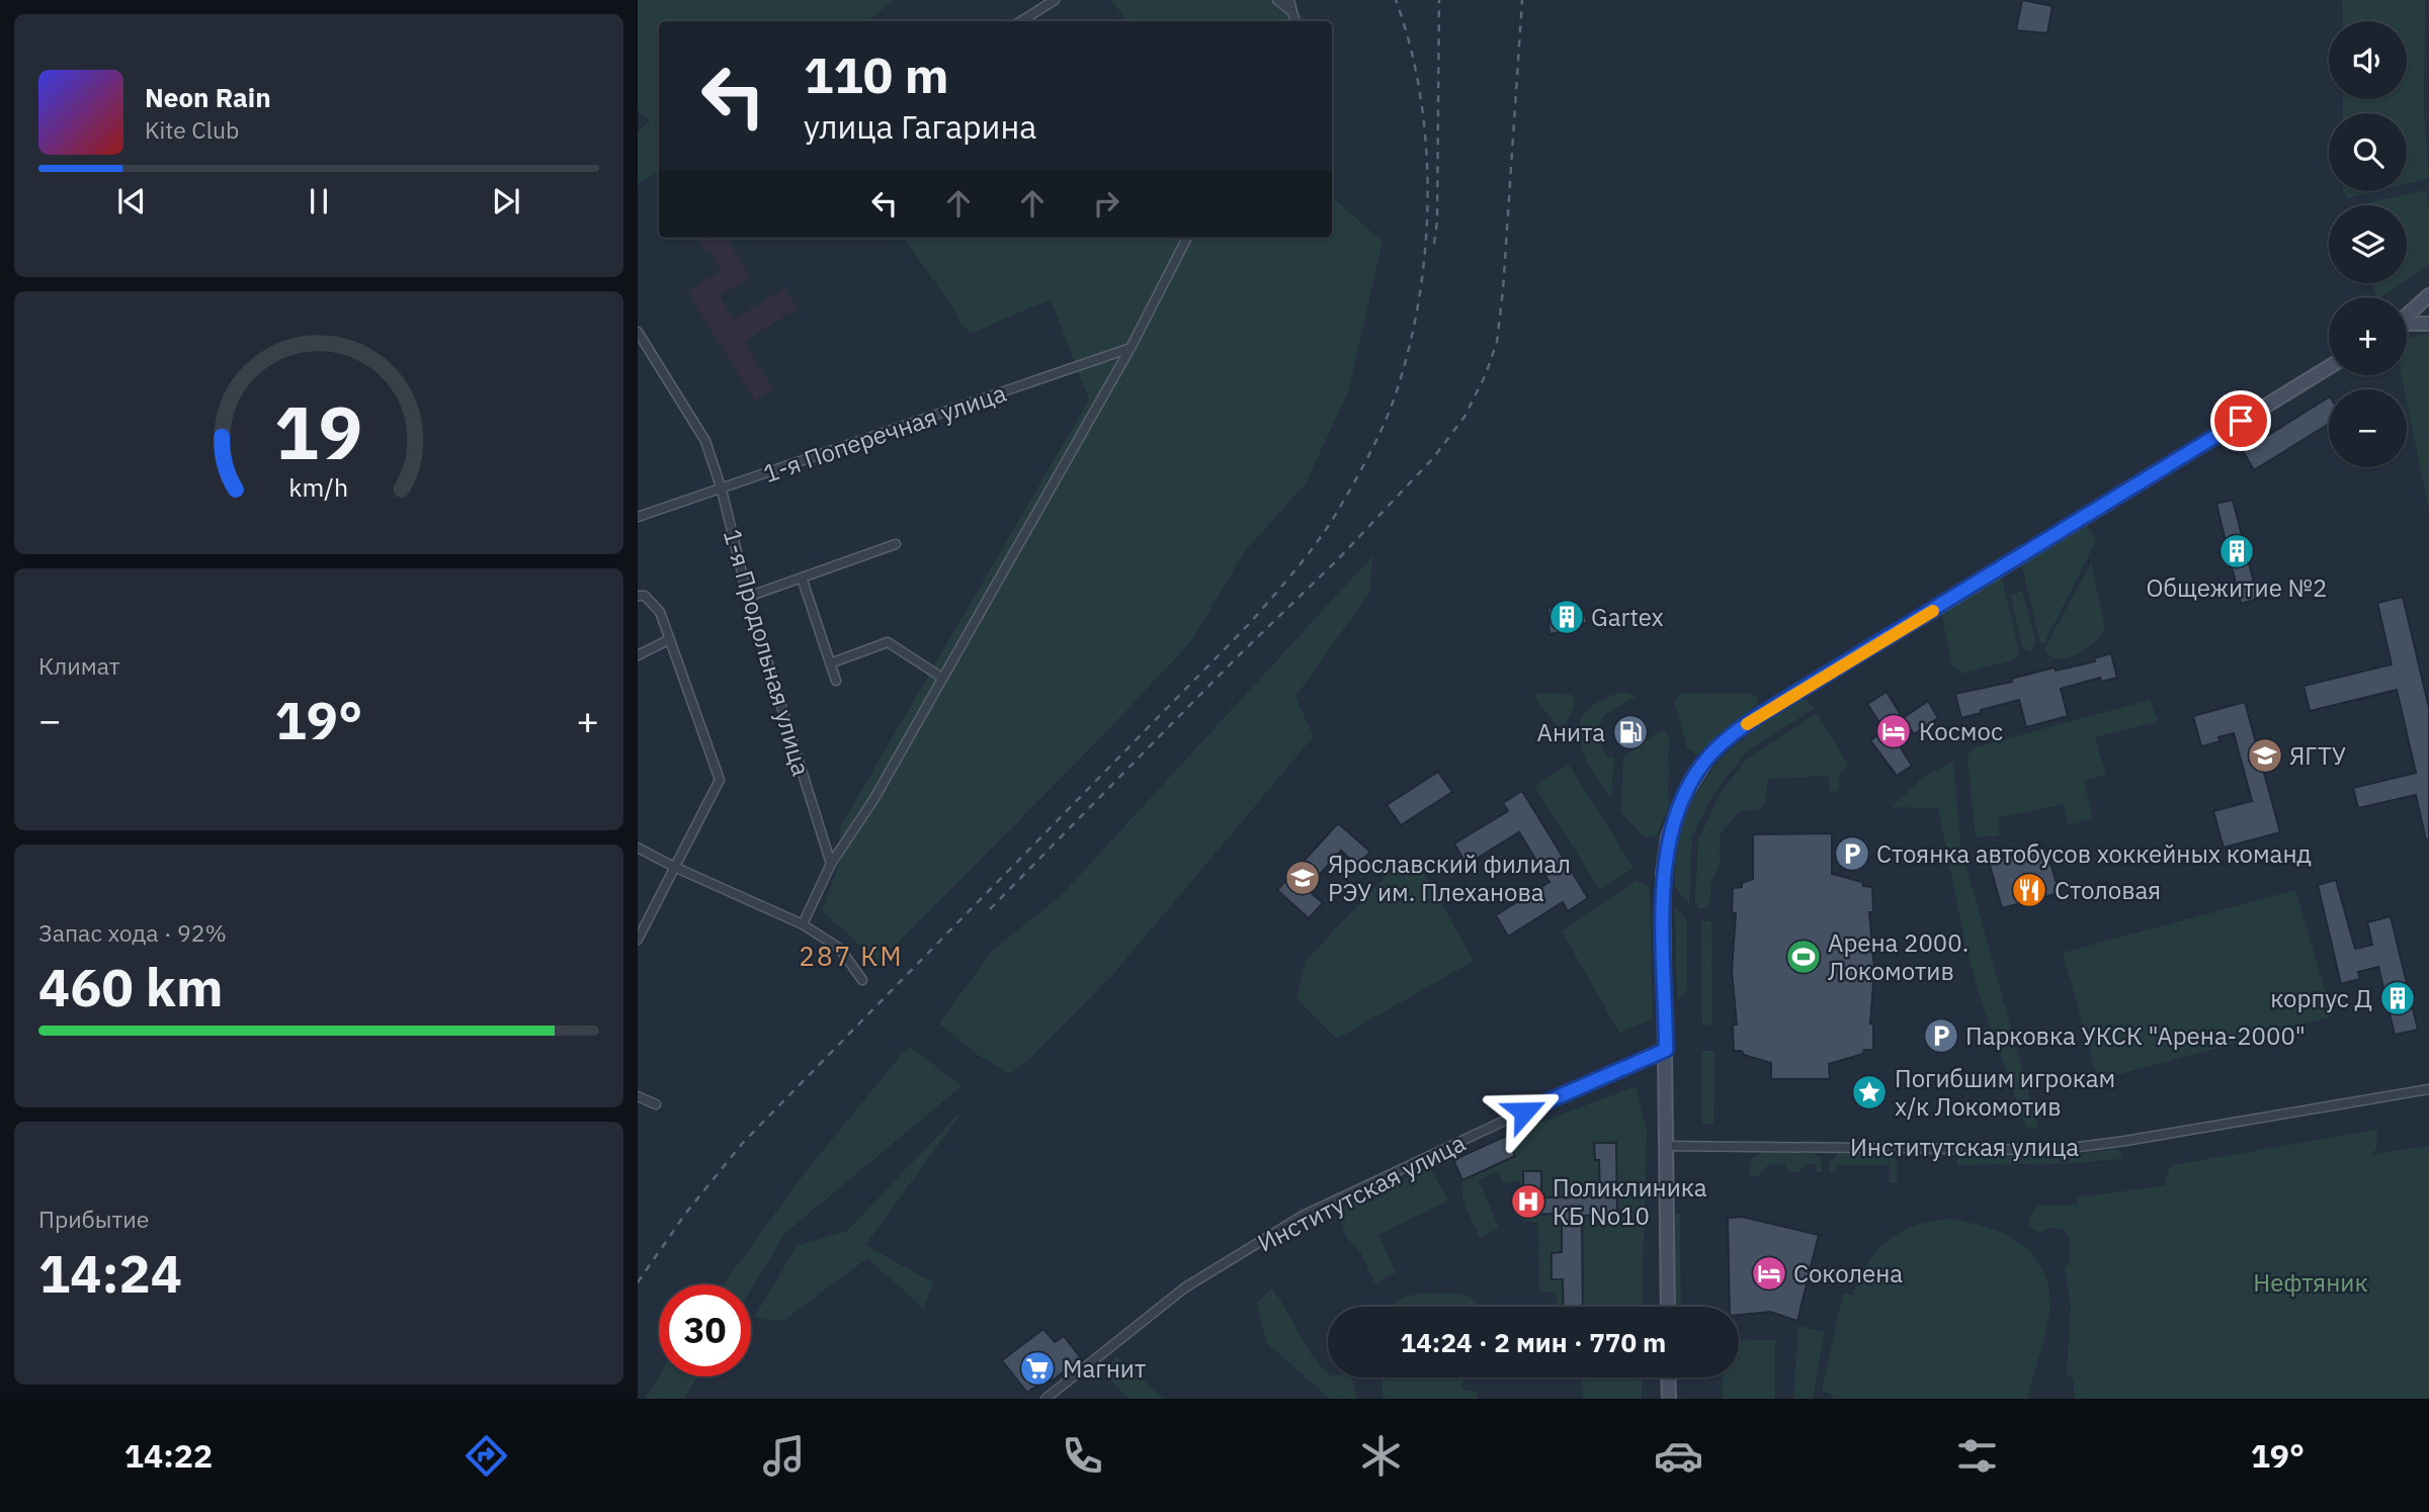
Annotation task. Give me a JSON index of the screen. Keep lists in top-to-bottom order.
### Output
{
  "streets": {
    "street": ["1-я Поперечная улица", "1-я Продольная улица", "Институтская улица"]
  },
  "crossings": [
    ["1-я Поперечная улица", "1-я Продольная улица"]
  ],
  "districts": ["287 КМ"],
  "parks": ["Нефтяник"],
  "places": {
    "building": ["Общежитие №2", "Gartex", "корпус Д"],
    "hotel": ["Космос", "Соколена"],
    "fuel station": ["Анита"],
    "school or university": ["ЯГТУ", "Ярославский филиал РЭУ им. Плеханова"],
    "parking": ["Стоянка автобусов хоккейных команд", "Парковка УКСК \"Арена-2000\""],
    "restaurant": ["Столовая"],
    "sports": ["Арена 2000. Локомотив"],
    "place": ["Погибшим игрокам х/к Локомотив"],
    "hospital": ["Поликлиника КБ No10"],
    "supermarket": ["Магнит"]
  },
  "page": {
    "map_buttons": ["+", "−"],
    "turn": ["110 m", "улица Гагарина"],
    "song": ["Neon Rain", "Kite Club"],
    "tile": [
      "Климат",
      ["Запас хода · 92%", "460 km"],
      ["Прибытие", "14:24"]
    ],
    "heat": ["−", "19°", "+"],
    "limit": "30",
    "trip": "14:24 · 2 мин · 770 m",
    "tabs": ["14:22", "19°"],
    "gauge": ["19", "km/h"]
  }
}
